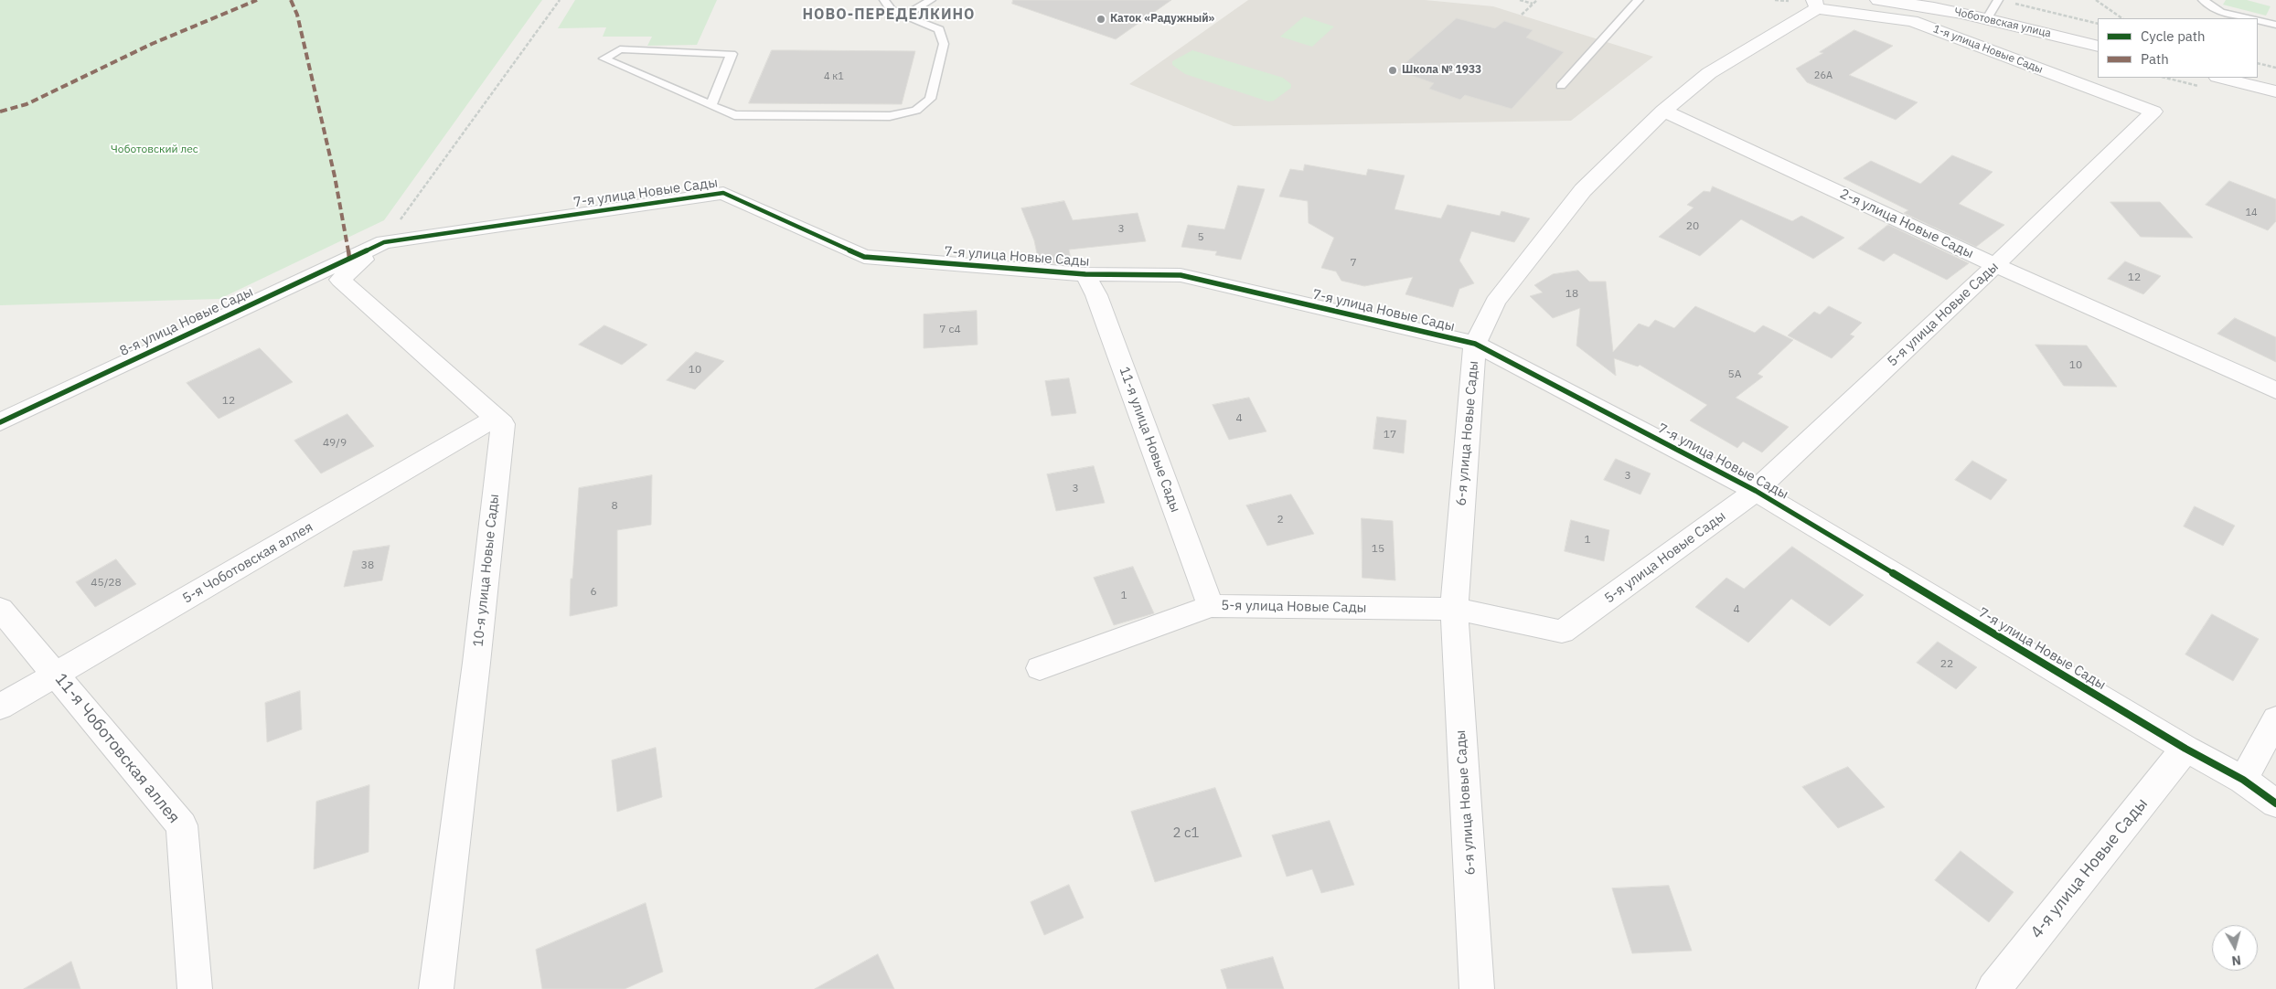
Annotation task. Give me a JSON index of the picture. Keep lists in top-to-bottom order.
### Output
{
  "streets": {
    "street": [
      "Чоботовская улица",
      "1-я улица Новые Сады",
      "7-я улица Новые Сады",
      "2-я улица Новые Сады",
      "5-я улица Новые Сады",
      "8-я улица Новые Сады",
      "6-я улица Новые Сады",
      "11-я улица Новые Сады",
      "5-я Чоботовская аллея",
      "10-я улица Новые Сады",
      "11-я Чоботовская аллея",
      "4-я улица Новые Сады"
    ]
  },
  "crossings": [
    ["1-я улица Новые Сады", "5-я улица Новые Сады"],
    ["1-я улица Новые Сады", "6-я улица Новые Сады"],
    ["7-я улица Новые Сады", "5-я улица Новые Сады"],
    ["7-я улица Новые Сады", "8-я улица Новые Сады"],
    ["7-я улица Новые Сады", "6-я улица Новые Сады"],
    ["7-я улица Новые Сады", "11-я улица Новые Сады"],
    ["7-я улица Новые Сады", "4-я улица Новые Сады"],
    ["2-я улица Новые Сады", "5-я улица Новые Сады"],
    ["2-я улица Новые Сады", "6-я улица Новые Сады"],
    ["5-я улица Новые Сады", "6-я улица Новые Сады"],
    ["5-я улица Новые Сады", "11-я улица Новые Сады"],
    ["5-я Чоботовская аллея", "10-я улица Новые Сады"],
    ["5-я Чоботовская аллея", "11-я Чоботовская аллея"]
  ],
  "districts": ["НОВО-ПЕРЕДЕЛКИНО"],
  "parks": ["Чоботовский лес"],
  "places": ["Каток «Радужный»", "Школа № 1933"],
  "house_numbers": [
    "26А",
    "4 к1",
    "14",
    "20",
    "3",
    "5",
    "7",
    "12",
    "18",
    "7 с4",
    "10",
    "10",
    "5А",
    "12",
    "4",
    "17",
    "49/9",
    "3",
    "3",
    "8",
    "2",
    "1",
    "15",
    "38",
    "45/28",
    "6",
    "1",
    "4",
    "22",
    "2 с1"
  ],
  "legend": ["Cycle path", "Path"],
  "north": "bottom"
}
